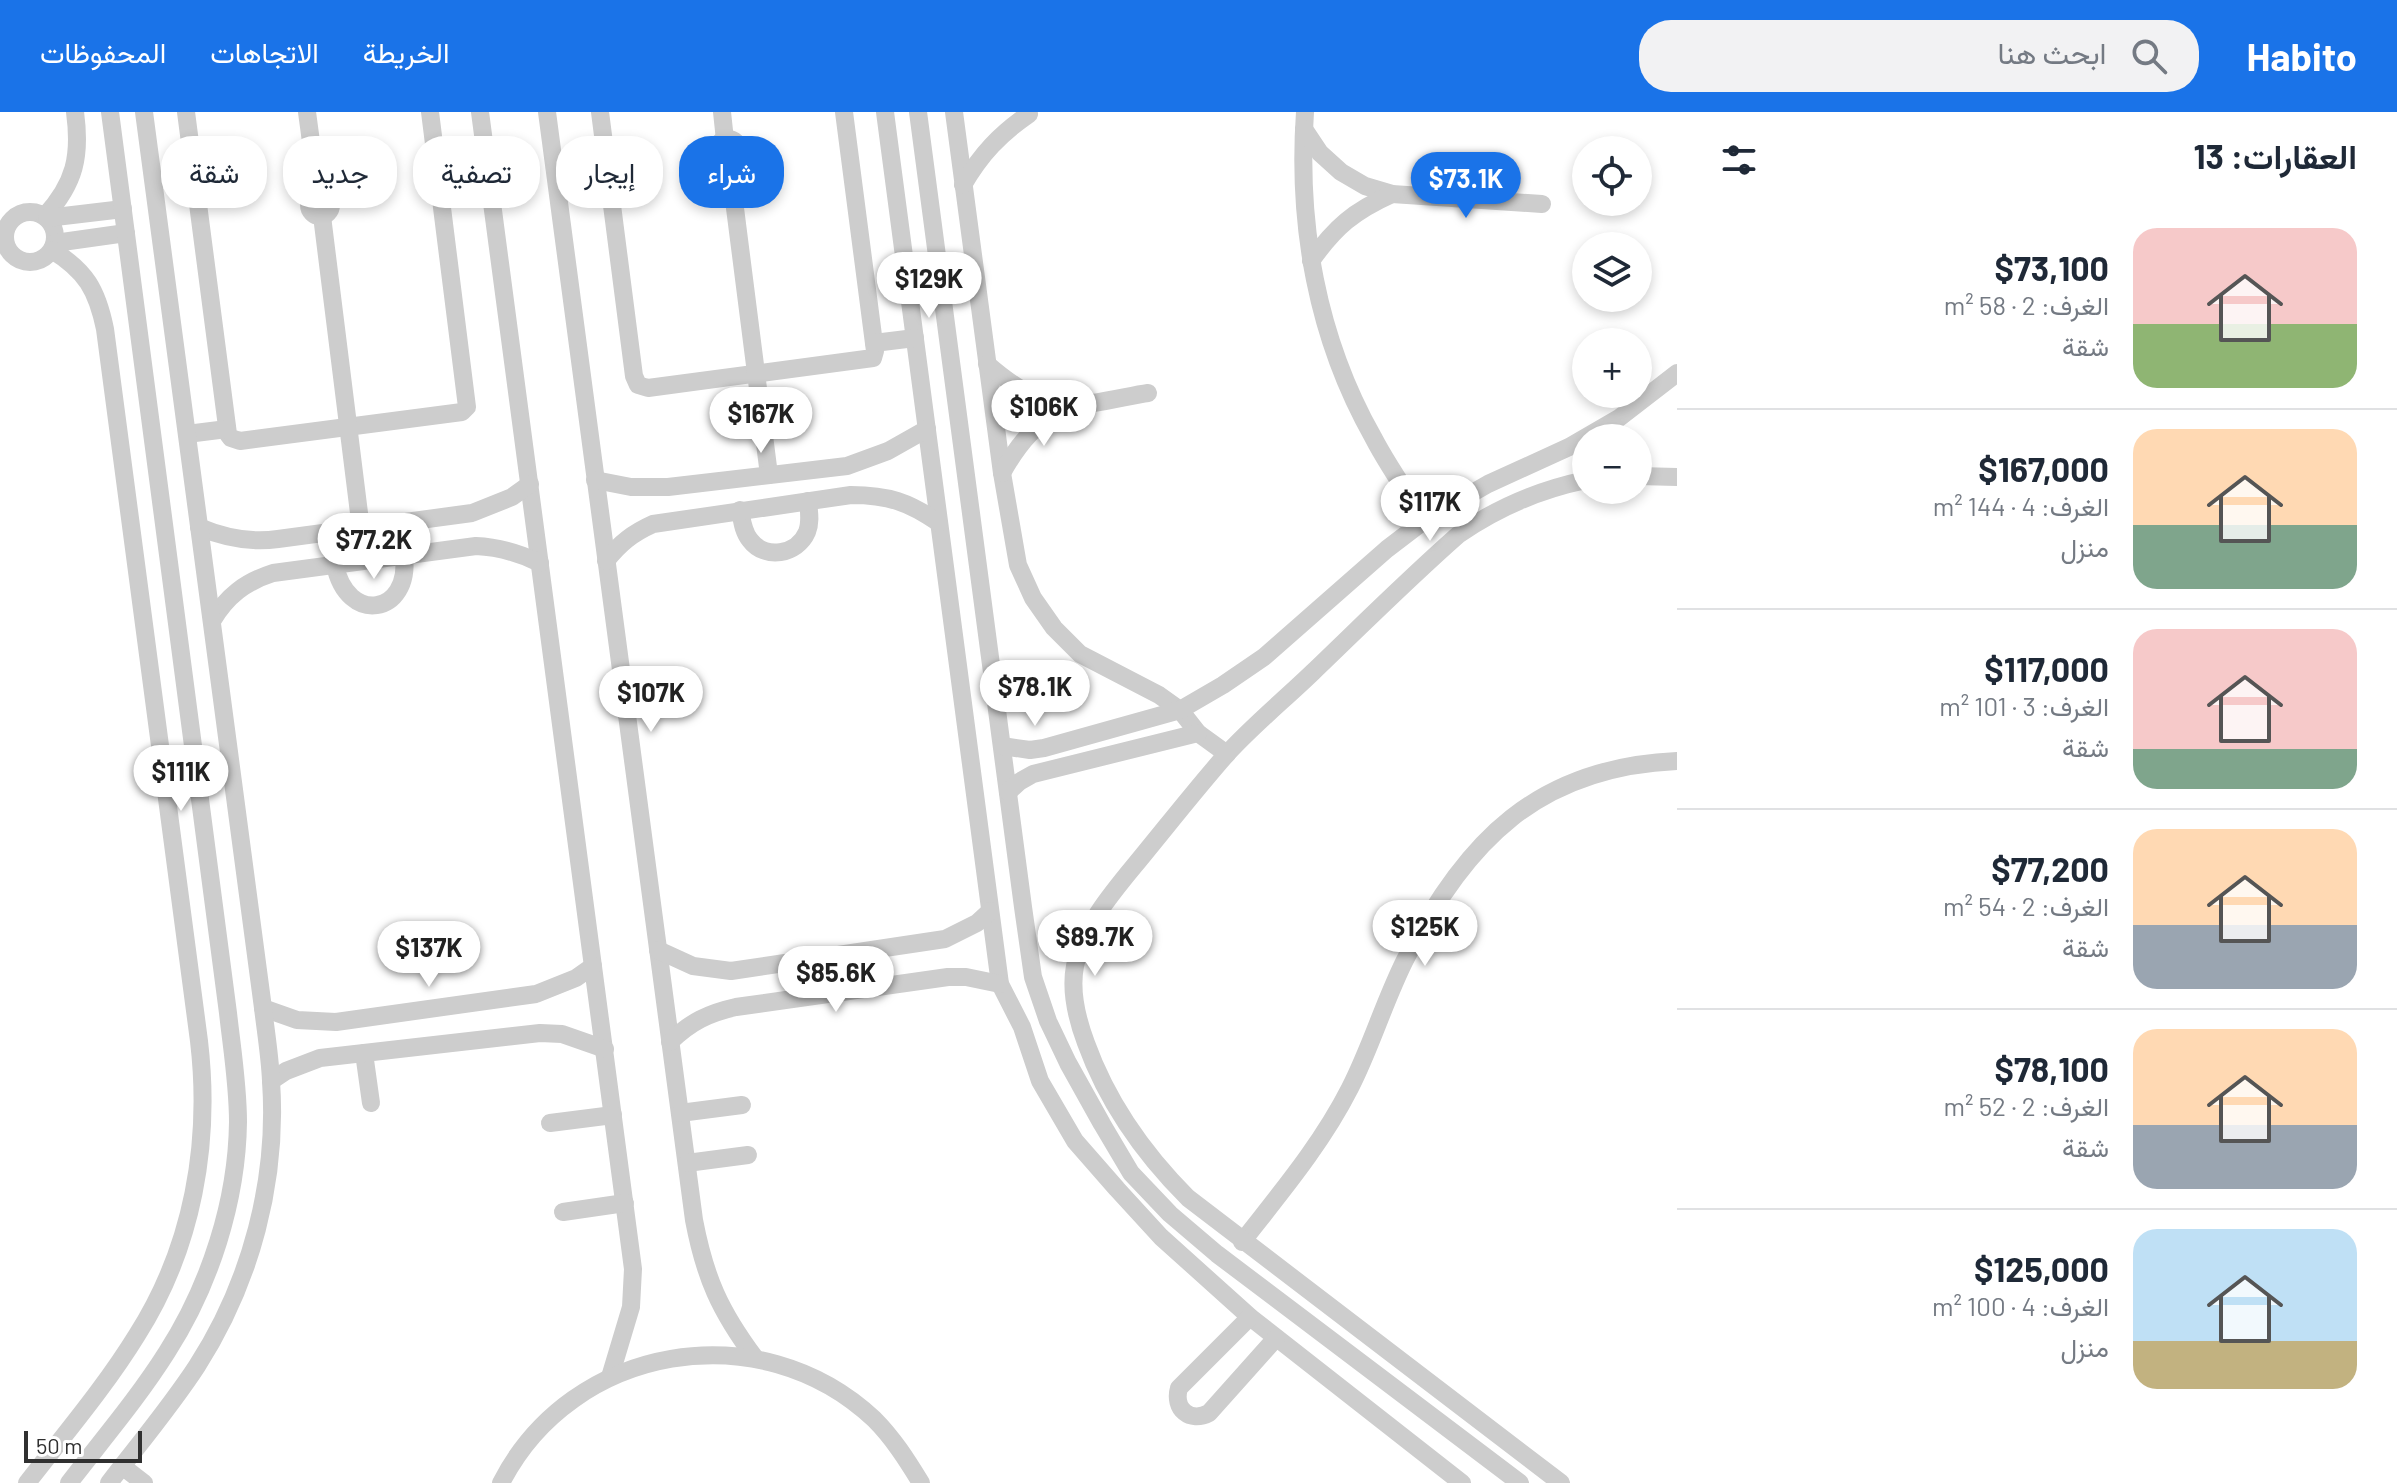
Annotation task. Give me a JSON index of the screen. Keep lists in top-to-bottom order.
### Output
{
  "scale_bar": "50 m",
  "page": {
    "header": "Habito",
    "search": "ابحث هنا",
    "nav": ["الخريطة", "الاتجاهات", "المحفوظات"],
    "heading": "العقارات: 13",
    "map_buttons": ["+", "−"],
    "chip": [
      "شراء",
      "إيجار",
      "تصفية",
      "جديد",
      "شقة"
    ],
    "price": [
      "$73.1K",
      "$129K",
      "$106K",
      "$167K",
      "$117K",
      "$77.2K",
      "$78.1K",
      "$107K",
      "$111K",
      "$125K",
      "$89.7K",
      "$137K",
      "$85.6K"
    ],
    "list": [
      {
        "name": "$73,100",
        "note": "الغرف: 2 · 58 m² · شقة"
      },
      {
        "name": "$167,000",
        "note": "الغرف: 4 · 144 m² · منزل"
      },
      {
        "name": "$117,000",
        "note": "الغرف: 3 · 101 m² · شقة"
      },
      {
        "name": "$77,200",
        "note": "الغرف: 2 · 54 m² · شقة"
      },
      {
        "name": "$78,100",
        "note": "الغرف: 2 · 52 m² · شقة"
      },
      {
        "name": "$125,000",
        "note": "الغرف: 4 · 100 m² · منزل"
      }
    ],
    "scale": "50 m"
  }
}
